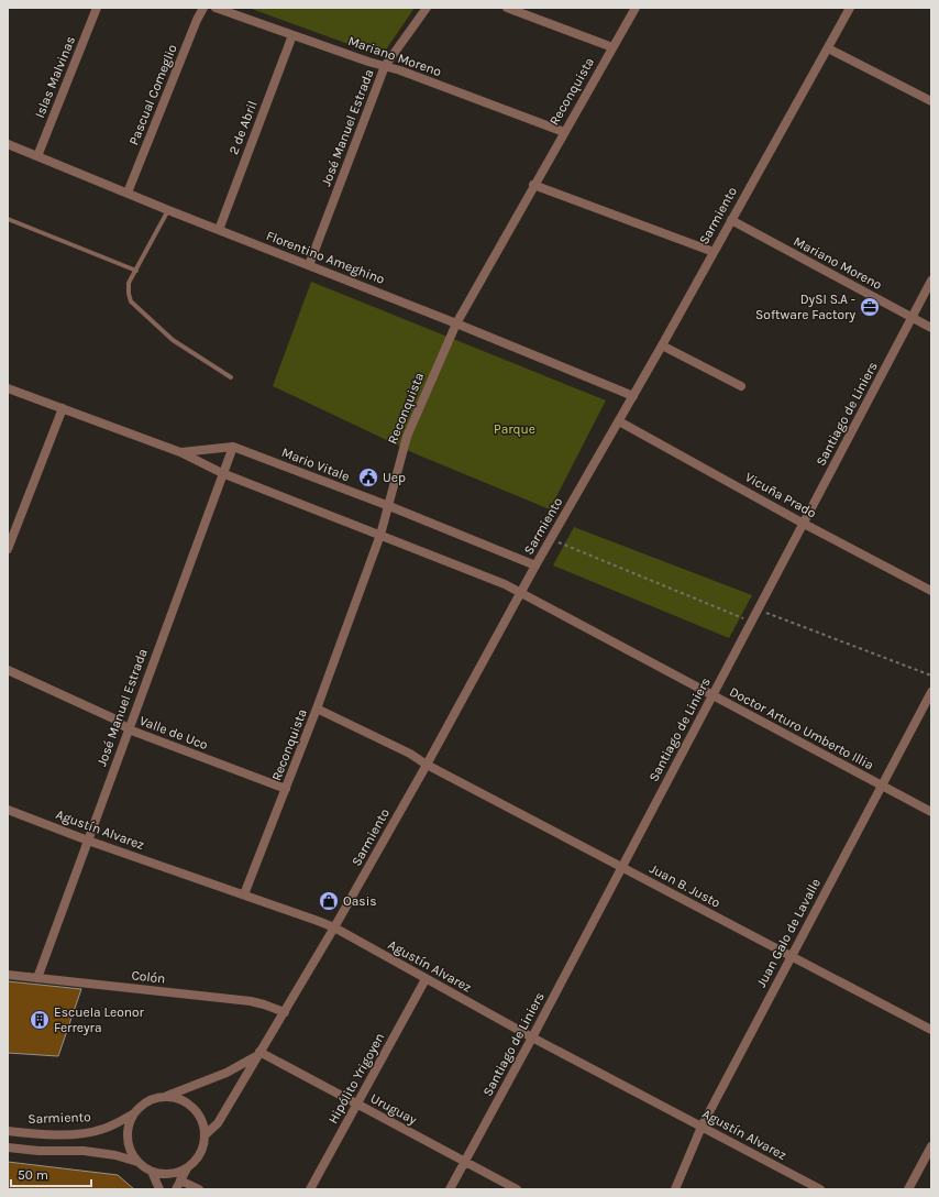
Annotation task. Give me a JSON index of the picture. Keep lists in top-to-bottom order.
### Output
{
  "streets": {
    "street": [
      "Mariano Moreno",
      "Islas Malvinas",
      "Reconquista",
      "Pascual Comeglio",
      "2 de Abril",
      "José Manuel Estrada",
      "Sarmiento",
      "Florentino Ameghino",
      "Santiago de Liniers",
      "Mario Vitale",
      "Vicuña Prado",
      "Doctor Arturo Umberto Illia",
      "Valle de Uco",
      "Agustín Alvarez",
      "Juan B. Justo",
      "Juan Galo de Lavalle",
      "Colón",
      "Hipólito Yrigoyen",
      "Uruguay"
    ]
  },
  "crossings": [
    ["Mariano Moreno", "Reconquista"],
    ["Mariano Moreno", "2 de Abril"],
    ["Mariano Moreno", "José Manuel Estrada"],
    ["Mariano Moreno", "Sarmiento"],
    ["Mariano Moreno", "Santiago de Liniers"],
    ["Islas Malvinas", "Florentino Ameghino"],
    ["Reconquista", "Florentino Ameghino"],
    ["Reconquista", "Mario Vitale"],
    ["Reconquista", "Valle de Uco"],
    ["Reconquista", "Agustín Alvarez"],
    ["Reconquista", "Juan B. Justo"],
    ["Pascual Comeglio", "Florentino Ameghino"],
    ["2 de Abril", "Florentino Ameghino"],
    ["José Manuel Estrada", "Florentino Ameghino"],
    ["José Manuel Estrada", "Mario Vitale"],
    ["José Manuel Estrada", "Valle de Uco"],
    ["José Manuel Estrada", "Agustín Alvarez"],
    ["José Manuel Estrada", "Colón"],
    ["Sarmiento", "Florentino Ameghino"],
    ["Sarmiento", "Mario Vitale"],
    ["Sarmiento", "Vicuña Prado"],
    ["Sarmiento", "Doctor Arturo Umberto Illia"],
    ["Sarmiento", "Agustín Alvarez"],
    ["Sarmiento", "Juan B. Justo"],
    ["Sarmiento", "Colón"],
    ["Sarmiento", "Uruguay"],
    ["Santiago de Liniers", "Vicuña Prado"],
    ["Santiago de Liniers", "Doctor Arturo Umberto Illia"],
    ["Santiago de Liniers", "Agustín Alvarez"],
    ["Santiago de Liniers", "Juan B. Justo"],
    ["Santiago de Liniers", "Uruguay"],
    ["Mario Vitale", "Doctor Arturo Umberto Illia"],
    ["Doctor Arturo Umberto Illia", "Juan Galo de Lavalle"],
    ["Agustín Alvarez", "Juan Galo de Lavalle"],
    ["Agustín Alvarez", "Hipólito Yrigoyen"],
    ["Juan B. Justo", "Juan Galo de Lavalle"],
    ["Hipólito Yrigoyen", "Uruguay"]
  ],
  "parks": ["Parque"],
  "places": {
    "office": ["DySI S.A - Software Factory"],
    "public building": ["Uep"],
    "shop": ["Oasis"],
    "building": ["Escuela Leonor Ferreyra"]
  },
  "scale_bar": "50 m"
}
